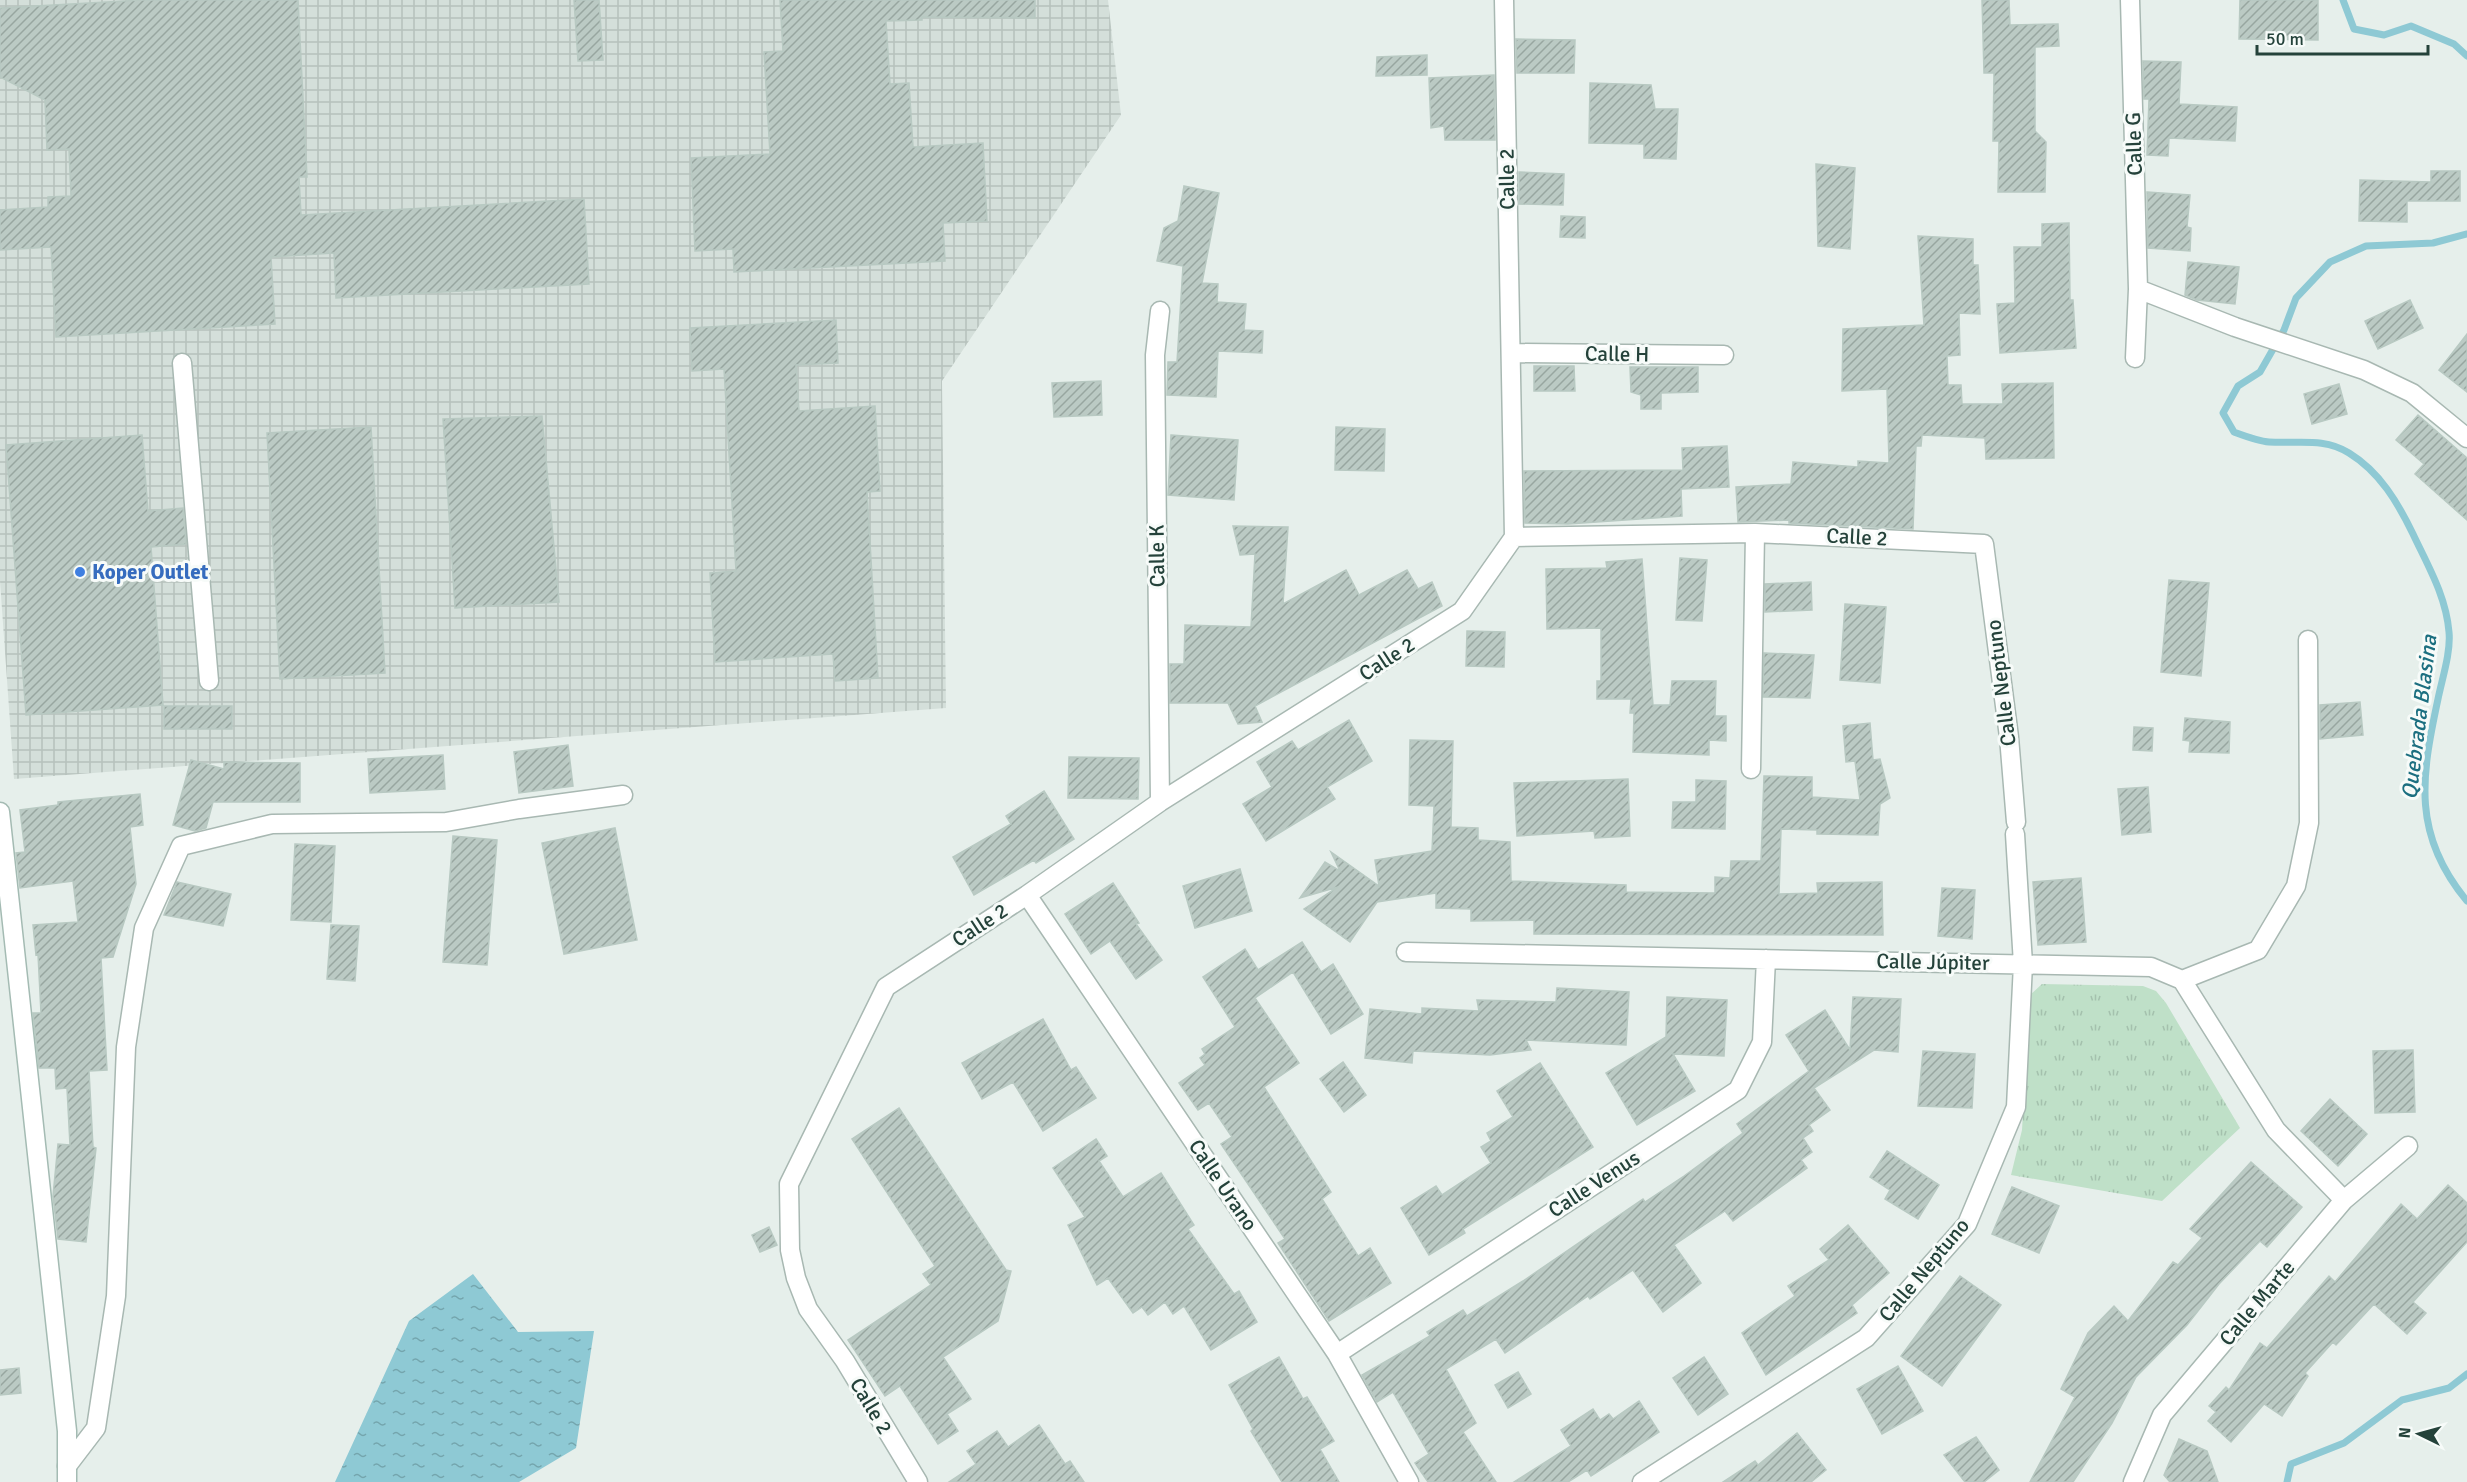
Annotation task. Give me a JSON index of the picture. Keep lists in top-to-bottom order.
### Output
{
  "streets": {
    "street": [
      "Calle G",
      "Calle 2",
      "Calle H",
      "Calle K",
      "Calle Neptuno",
      "Calle Júpiter",
      "Calle Venus",
      "Calle Urano",
      "Calle Marte"
    ]
  },
  "crossings": [
    ["Calle 2", "Calle H"],
    ["Calle 2", "Calle K"],
    ["Calle 2", "Calle Neptuno"],
    ["Calle 2", "Calle Urano"],
    ["Calle Neptuno", "Calle Júpiter"],
    ["Calle Júpiter", "Calle Venus"],
    ["Calle Venus", "Calle Urano"]
  ],
  "water": ["Quebrada Blasina"],
  "places": ["Koper Outlet"],
  "scale_bar": "50 m",
  "north": "left"
}
